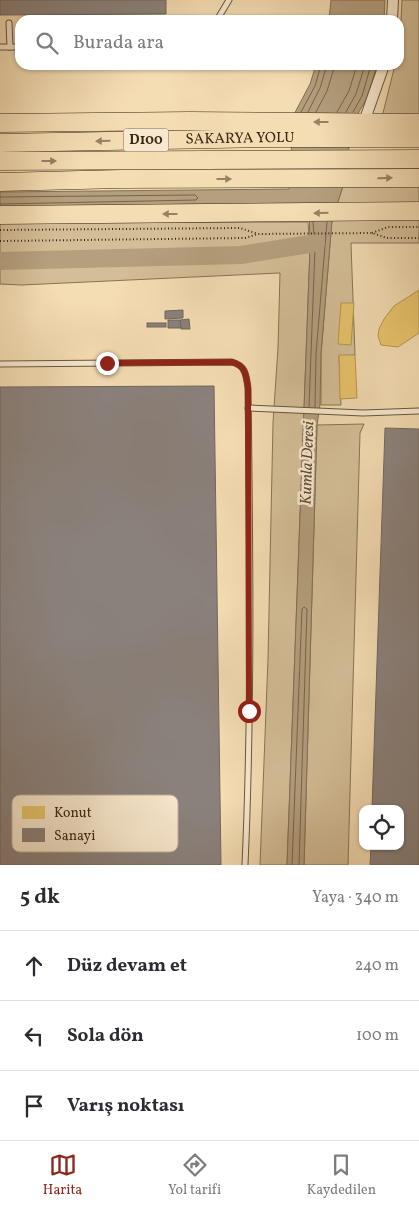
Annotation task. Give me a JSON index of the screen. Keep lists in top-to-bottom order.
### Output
{
  "streets": {
    "highway": ["SAKARYA YOLU", "D100"]
  },
  "water": ["Kumla Deresi"],
  "legend": ["Konut", "Sanayi"],
  "page": {
    "search": "Burada ara",
    "heading": ["5 dk", "Yaya · 340 m"],
    "list": [
      ["Düz devam et", "240 m"],
      ["Sola dön", "100 m"],
      "Varış noktası"
    ],
    "nav": ["Harita", "Yol tarifi", "Kaydedilen"]
  }
}
